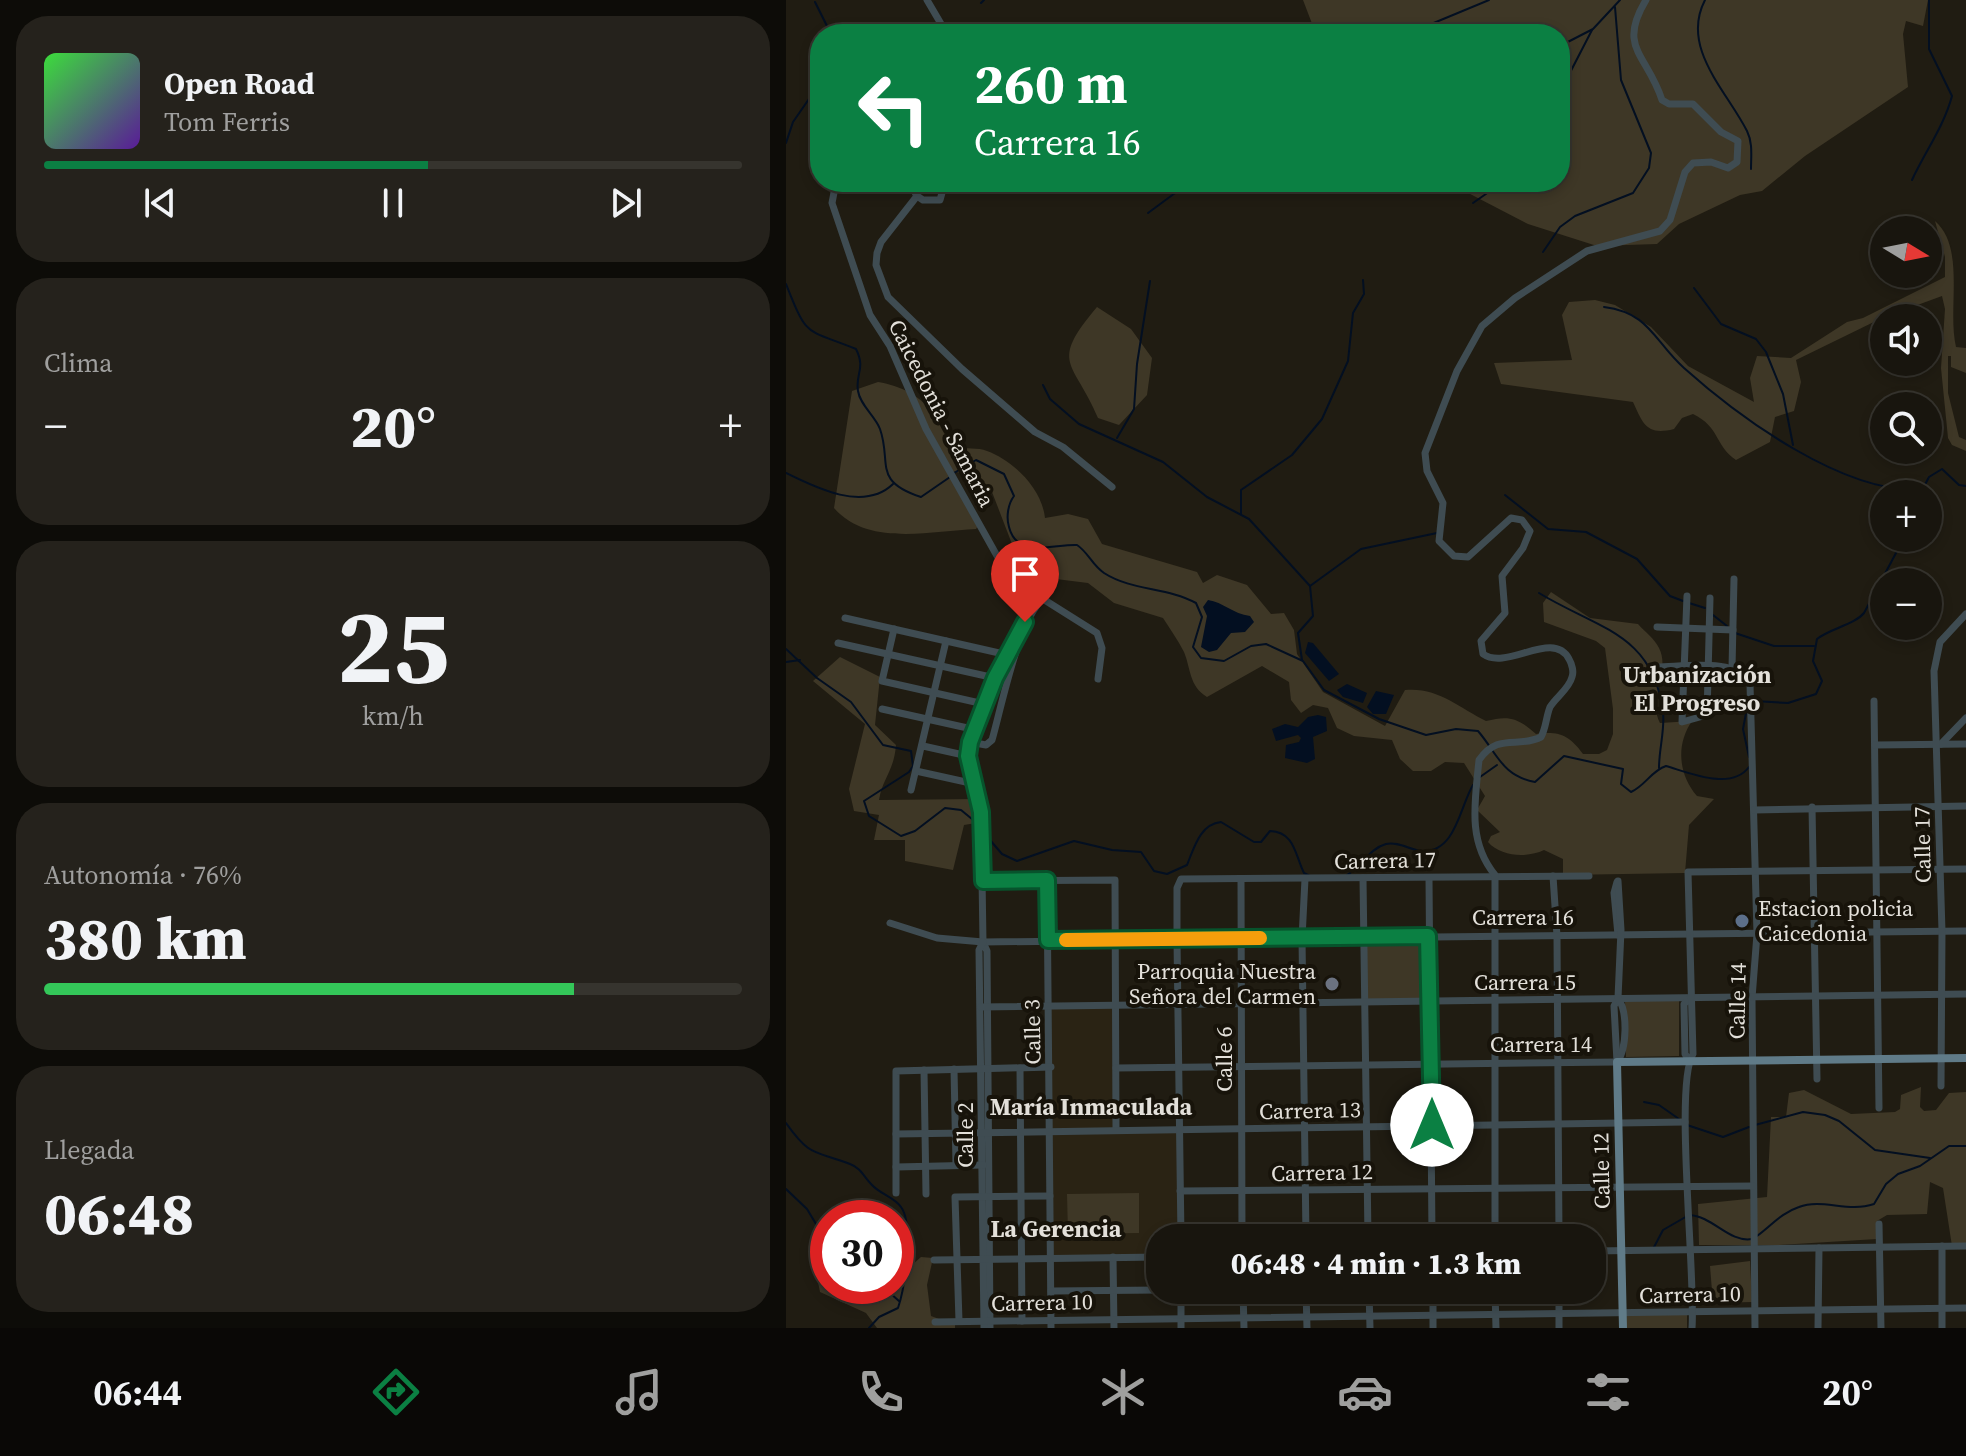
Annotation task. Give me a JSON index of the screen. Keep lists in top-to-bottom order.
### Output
{
  "streets": {
    "main road": ["Carrera 14", "Calle 12"],
    "street": [
      "Caicedonia - Samaria",
      "Calle 17",
      "Carrera 17",
      "Carrera 16",
      "Carrera 15",
      "Calle 14",
      "Calle 3",
      "Calle 6",
      "Carrera 13",
      "Calle 2",
      "Carrera 12",
      "Carrera 10"
    ]
  },
  "crossings": [
    ["Caicedonia - Samaria", "Calle 2"],
    ["Calle 17", "Carrera 16"],
    ["Calle 17", "Carrera 15"],
    ["Calle 17", "Carrera 14"],
    ["Carrera 17", "Carrera 16"],
    ["Carrera 17", "Calle 6"],
    ["Carrera 16", "Calle 14"],
    ["Carrera 16", "Calle 3"],
    ["Carrera 16", "Calle 6"],
    ["Carrera 16", "Calle 2"],
    ["Carrera 16", "Calle 12"],
    ["Carrera 15", "Calle 14"],
    ["Carrera 15", "Calle 3"],
    ["Carrera 15", "Calle 6"],
    ["Carrera 15", "Calle 2"],
    ["Carrera 15", "Calle 12"],
    ["Calle 14", "Carrera 14"],
    ["Calle 14", "Carrera 12"],
    ["Calle 14", "Carrera 10"],
    ["Calle 3", "Carrera 13"],
    ["Calle 3", "Carrera 10"],
    ["Carrera 14", "Calle 6"],
    ["Carrera 14", "Calle 12"],
    ["Calle 6", "Carrera 13"],
    ["Calle 6", "Carrera 12"],
    ["Carrera 13", "Calle 2"],
    ["Carrera 13", "Calle 12"],
    ["Calle 2", "Carrera 10"],
    ["Calle 12", "Carrera 12"],
    ["Calle 12", "Carrera 10"]
  ],
  "districts": ["Urbanización El Progreso", "María Inmaculada", "La Gerencia"],
  "places": ["Estacion policia Caicedonia", "Parroquia Nuestra Señora del Carmen"],
  "north": "right",
  "page": {
    "turn": ["260 m", "Carrera 16"],
    "song": ["Open Road", "Tom Ferris"],
    "map_buttons": ["+", "−"],
    "tile": [
      "Clima",
      ["25", "km/h"],
      ["Autonomía · 76%", "380 km"],
      ["Llegada", "06:48"]
    ],
    "heat": ["−", "20°", "+"],
    "limit": "30",
    "trip": "06:48 · 4 min · 1.3 km",
    "tabs": ["06:44", "20°"]
  }
}
